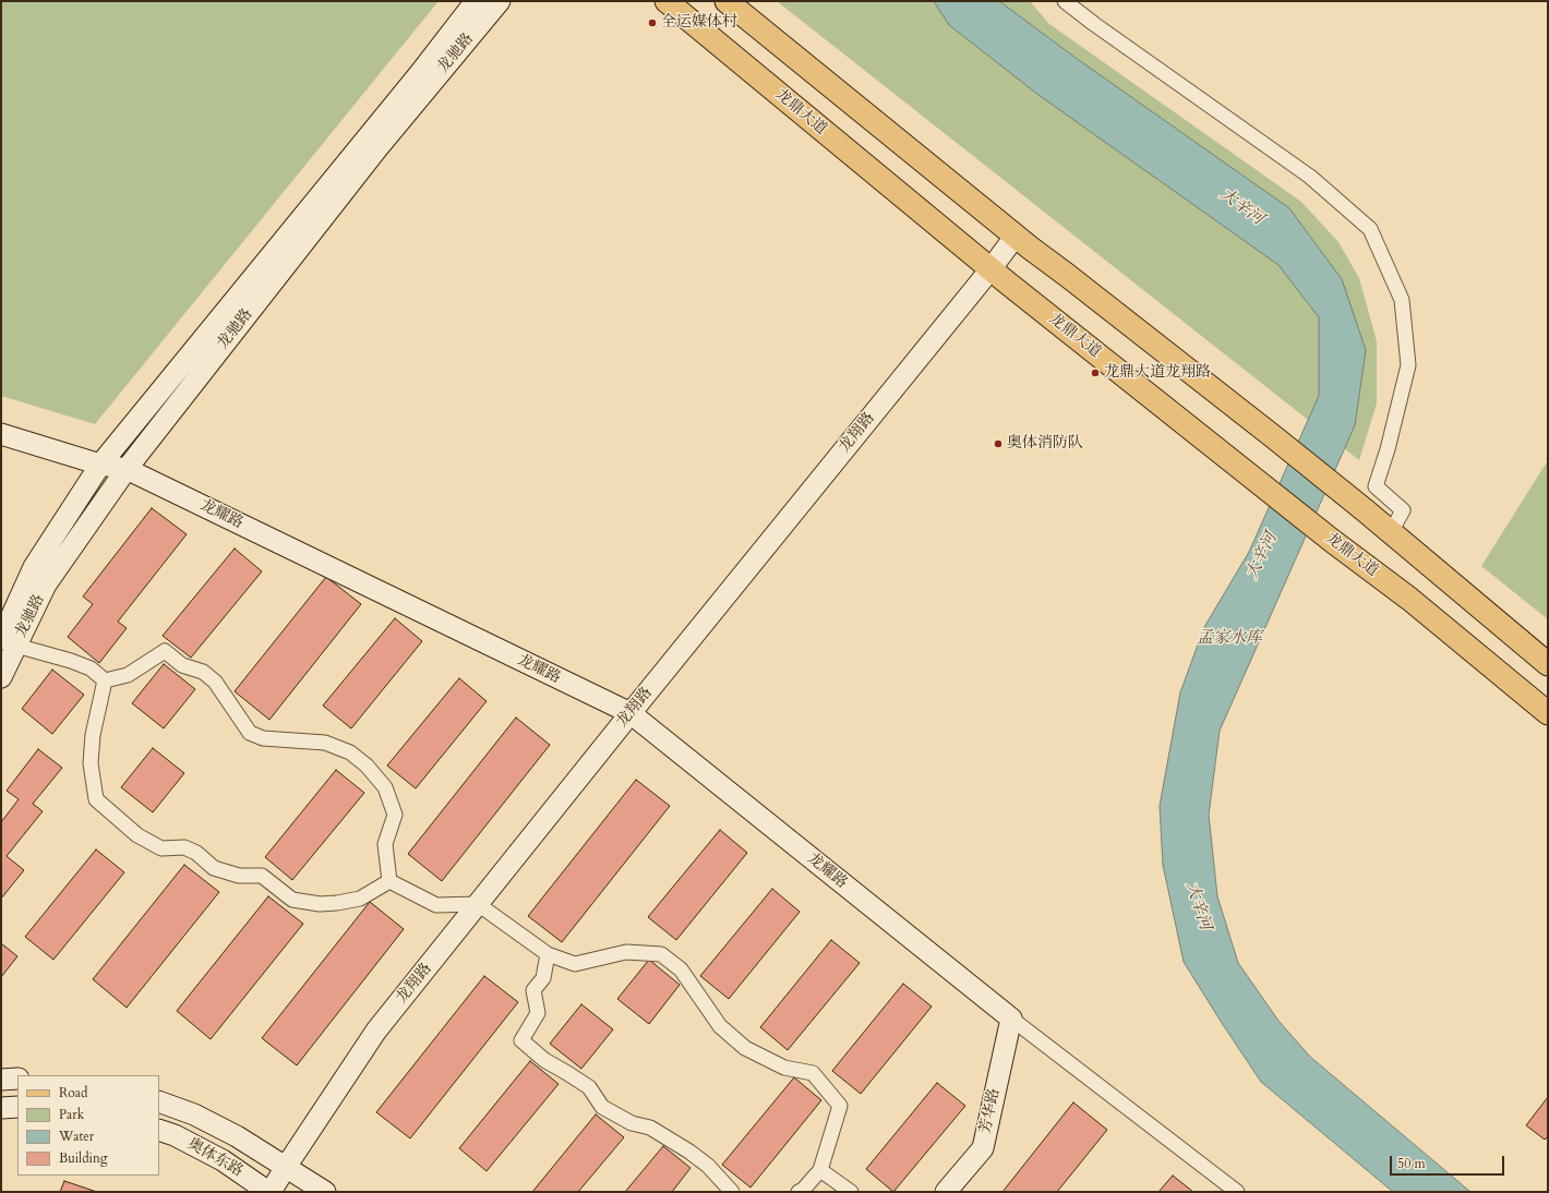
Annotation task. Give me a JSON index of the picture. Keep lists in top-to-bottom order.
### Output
{
  "streets": {
    "main road": ["龙鼎大道"],
    "street": [
      "龙驰路",
      "龙翔路",
      "龙耀路",
      "芳华路",
      "奥体东路"
    ]
  },
  "crossings": [
    ["龙驰路", "龙耀路"],
    ["龙鼎大道", "龙翔路"],
    ["龙翔路", "龙耀路"],
    ["龙翔路", "奥体东路"],
    ["龙耀路", "芳华路"]
  ],
  "water": ["大辛河", "孟家水库"],
  "places": ["全运媒体村", "龙鼎大道龙翔路", "奥体消防队"],
  "legend": [
    "Road",
    "Park",
    "Water",
    "Building"
  ],
  "scale_bar": "50 m"
}
